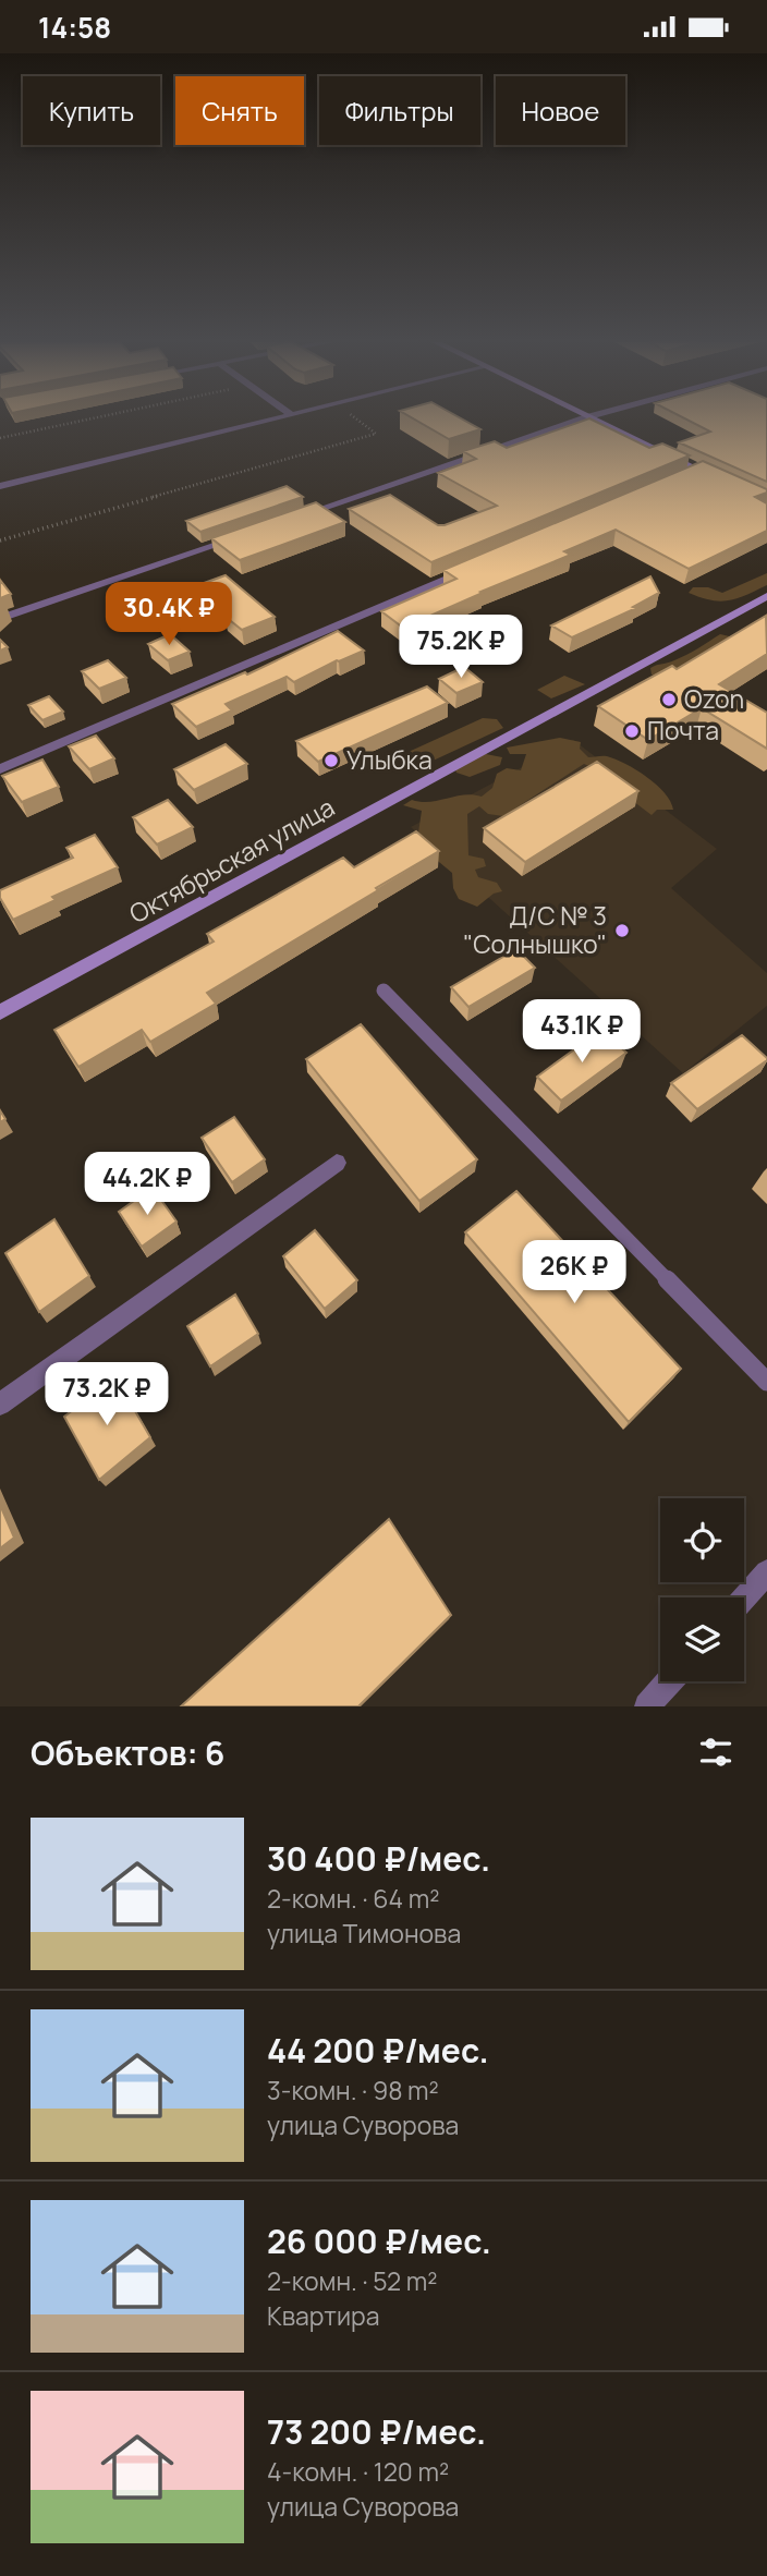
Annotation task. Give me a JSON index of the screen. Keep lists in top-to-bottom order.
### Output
{
  "streets": {
    "street": ["Октябрьская улица"]
  },
  "places": [
    "Ozon",
    "Почта",
    "Улыбка",
    "Д/С № 3 \"Солнышко\""
  ],
  "page": {
    "status": "14:58",
    "chip": [
      "Купить",
      "Снять",
      "Фильтры",
      "Новое"
    ],
    "price": [
      "30.4K ₽",
      "75.2K ₽",
      "43.1K ₽",
      "44.2K ₽",
      "26K ₽",
      "73.2K ₽"
    ],
    "heading": "Объектов: 6",
    "list": [
      {
        "name": "30 400 ₽/мес.",
        "note": "2-комн. · 64 m² · улица Тимонова"
      },
      {
        "name": "44 200 ₽/мес.",
        "note": "3-комн. · 98 m² · улица Суворова"
      },
      {
        "name": "26 000 ₽/мес.",
        "note": "2-комн. · 52 m² · Квартира"
      },
      {
        "name": "73 200 ₽/мес.",
        "note": "4-комн. · 120 m² · улица Суворова"
      }
    ]
  }
}
